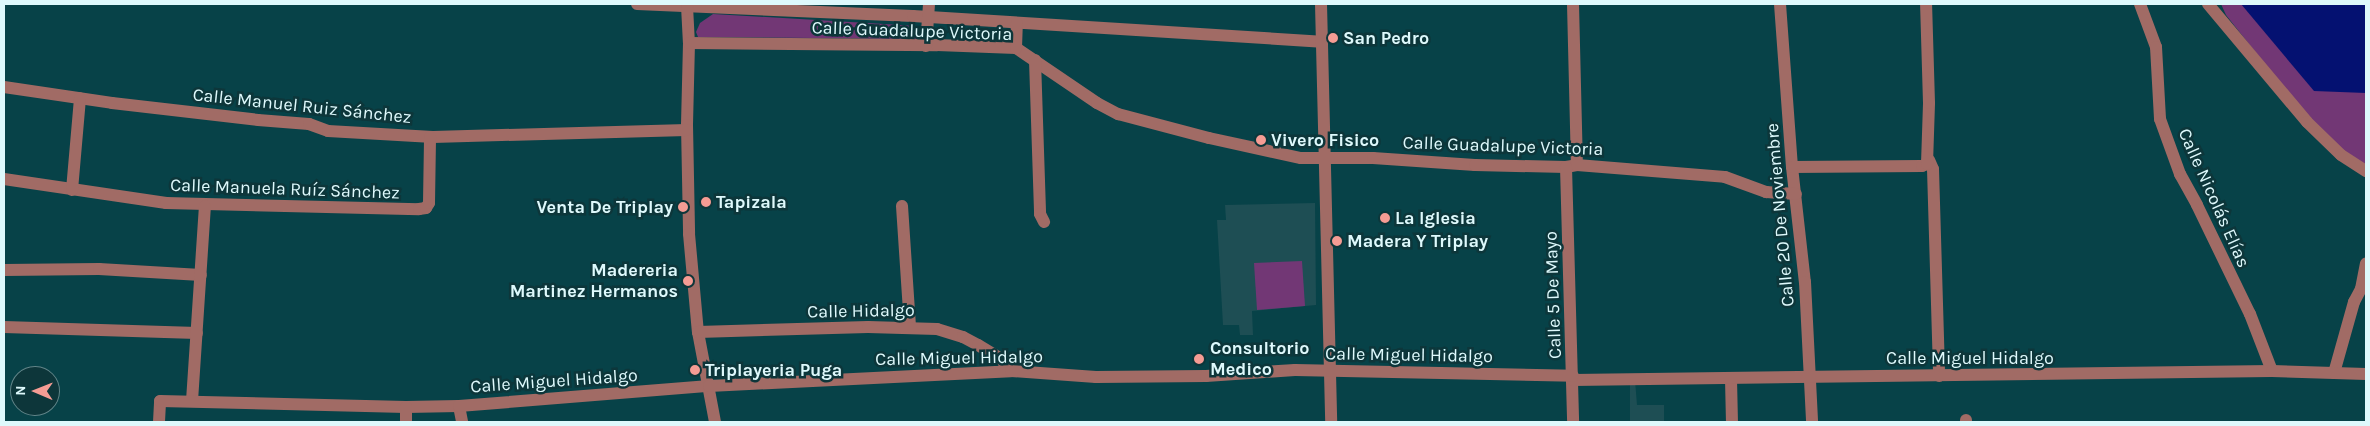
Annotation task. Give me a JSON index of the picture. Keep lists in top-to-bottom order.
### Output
{
  "streets": {
    "street": [
      "Calle Guadalupe Victoria",
      "Calle Manuel Ruiz Sánchez",
      "Calle Manuela Ruíz Sánchez",
      "Calle Nicolás Elías",
      "Calle 20 De Noviembre",
      "Calle 5 De Mayo",
      "Calle Hidalgo",
      "Calle Miguel Hidalgo"
    ]
  },
  "crossings": [
    ["Calle Guadalupe Victoria", "Calle 20 De Noviembre"],
    ["Calle Guadalupe Victoria", "Calle 5 De Mayo"],
    ["Calle Manuel Ruiz Sánchez", "Calle Manuela Ruíz Sánchez"],
    ["Calle Nicolás Elías", "Calle Miguel Hidalgo"],
    ["Calle 20 De Noviembre", "Calle Miguel Hidalgo"],
    ["Calle 5 De Mayo", "Calle Miguel Hidalgo"],
    ["Calle Hidalgo", "Calle Miguel Hidalgo"]
  ],
  "places": [
    "San Pedro",
    "Vivero Fisico",
    "Tapizala",
    "Venta De Triplay",
    "La Iglesia",
    "Madera Y Triplay",
    "Madereria Martinez Hermanos",
    "Consultorio Medico",
    "Triplayeria Puga"
  ],
  "north": "left"
}
